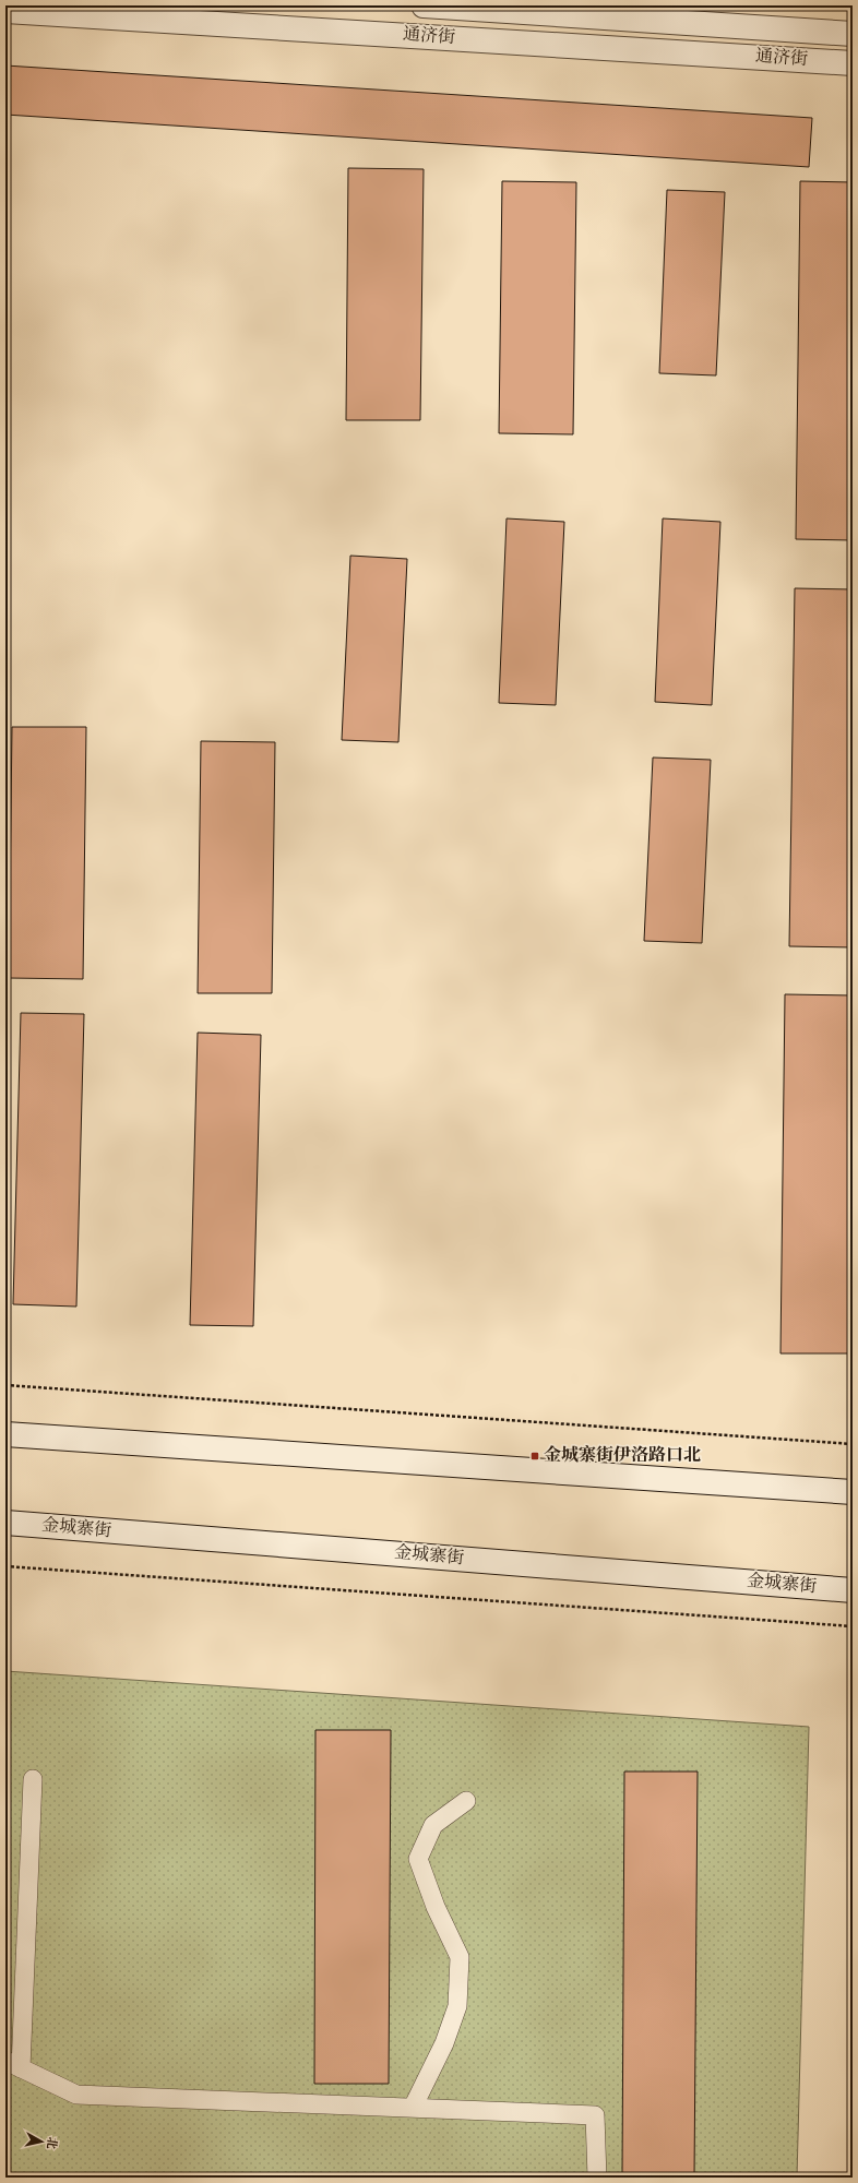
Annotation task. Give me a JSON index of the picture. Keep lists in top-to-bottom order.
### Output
{
  "streets": {
    "main road": ["通济街", "金城寨街"]
  },
  "places": {
    "transit": ["金城寨街伊洛路口北"]
  },
  "north": "right"
}
